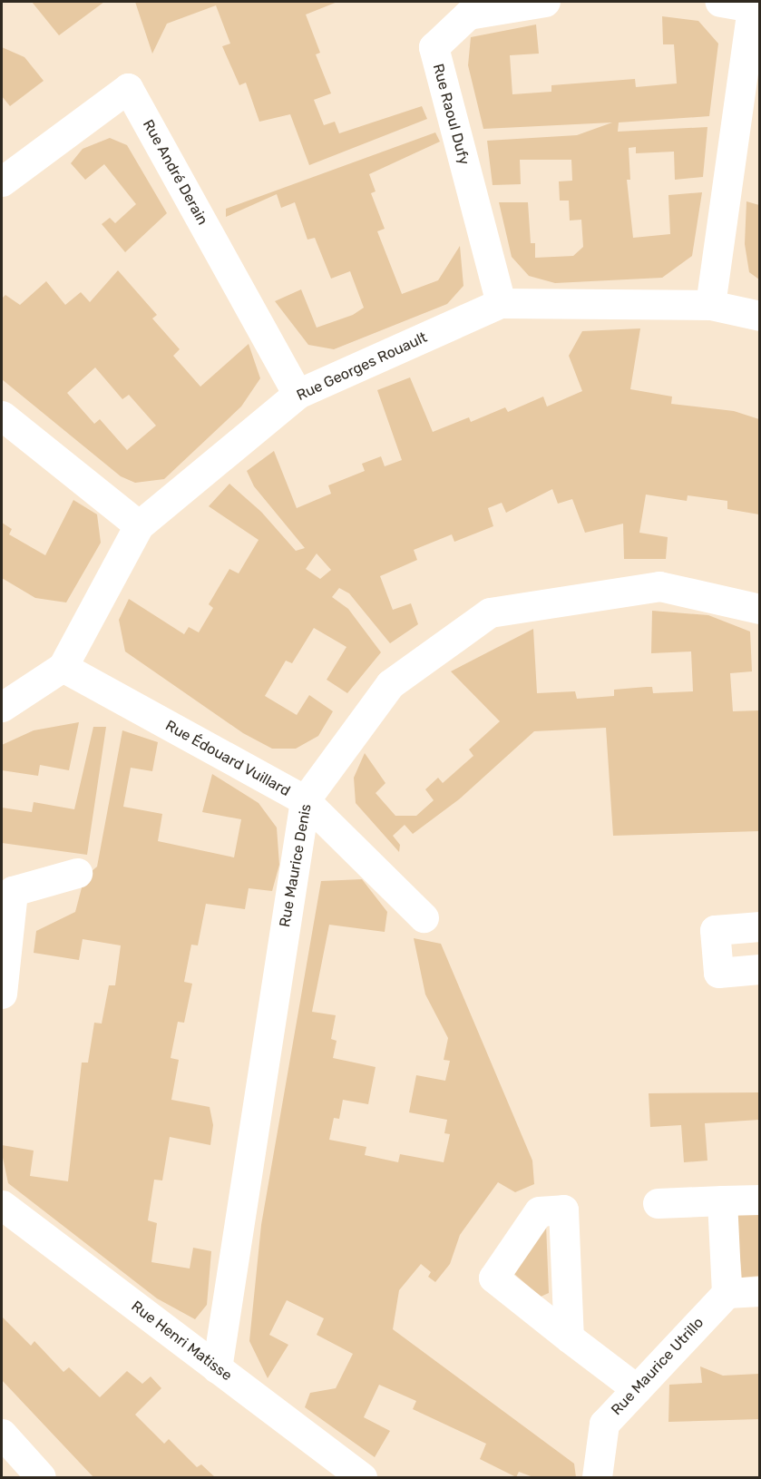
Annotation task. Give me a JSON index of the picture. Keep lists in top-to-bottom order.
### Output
{
  "streets": {
    "street": [
      "Rue Raoul Dufy",
      "Rue André Derain",
      "Rue Georges Rouault",
      "Rue Édouard Vuillard",
      "Rue Maurice Denis",
      "Rue Henri Matisse",
      "Rue Maurice Utrillo"
    ]
  },
  "crossings": [
    ["Rue Raoul Dufy", "Rue Georges Rouault"],
    ["Rue André Derain", "Rue Georges Rouault"],
    ["Rue Georges Rouault", "Rue Édouard Vuillard"],
    ["Rue Édouard Vuillard", "Rue Maurice Denis"],
    ["Rue Maurice Denis", "Rue Henri Matisse"]
  ]
}
